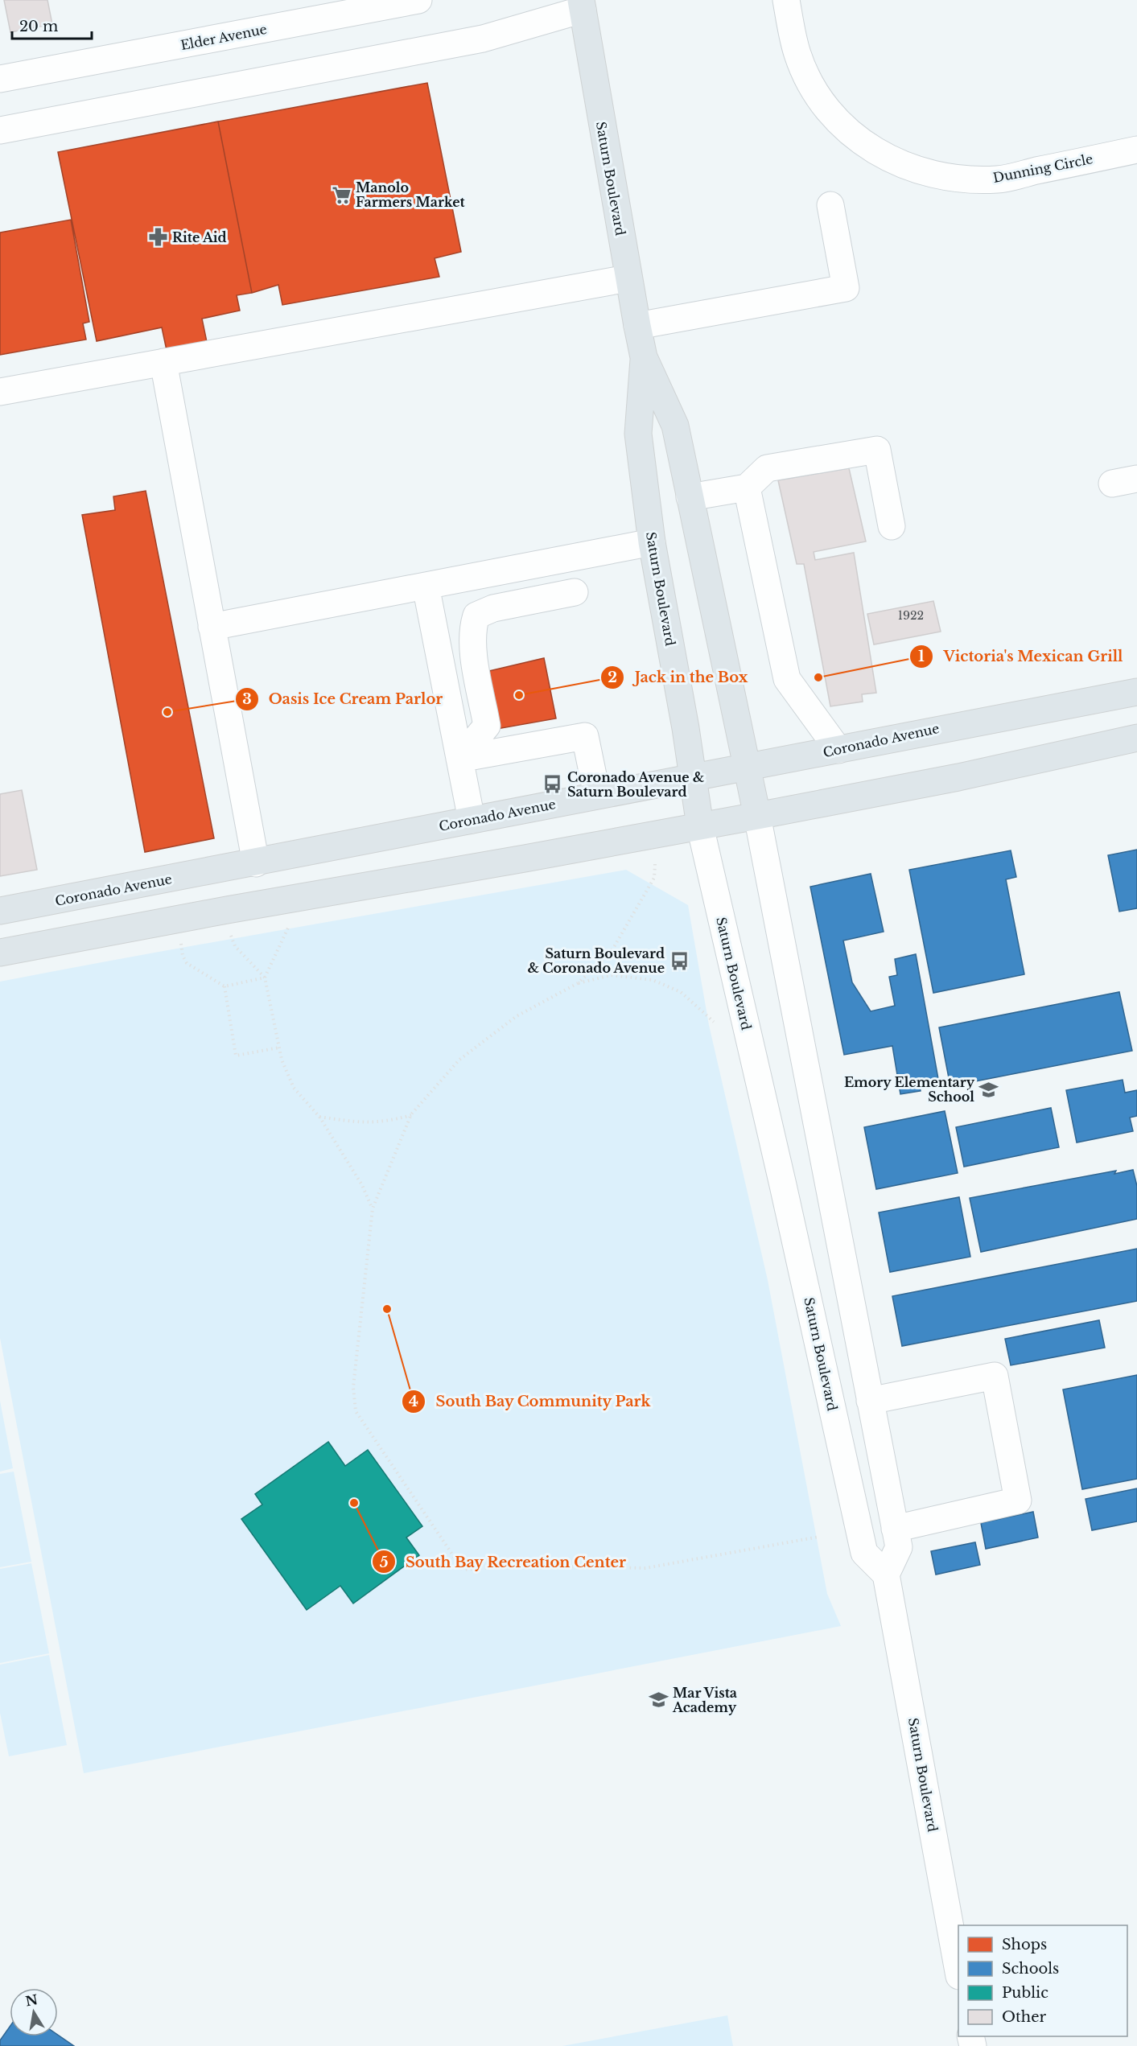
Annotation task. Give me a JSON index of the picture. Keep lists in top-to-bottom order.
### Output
{
  "streets": {
    "main road": ["Saturn Boulevard", "Coronado Avenue"],
    "street": ["Elder Avenue", "Dunning Circle"]
  },
  "crossings": [
    ["Saturn Boulevard", "Coronado Avenue"]
  ],
  "places": {
    "supermarket": ["Manolo Farmers Market"],
    "pharmacy": ["Rite Aid"],
    "other": [
      "Victoria's Mexican Grill",
      "Jack in the Box",
      "Oasis Ice Cream Parlor",
      "South Bay Community Park",
      "South Bay Recreation Center"
    ],
    "bus stop": ["Coronado Avenue & Saturn Boulevard", "Saturn Boulevard & Coronado Avenue"],
    "school or university": ["Emory Elementary School", "Mar Vista Academy"]
  },
  "house_numbers": ["1922"],
  "legend": [
    "Shops",
    "Schools",
    "Public",
    "Other"
  ],
  "scale_bar": "20 m",
  "north": "top"
}
